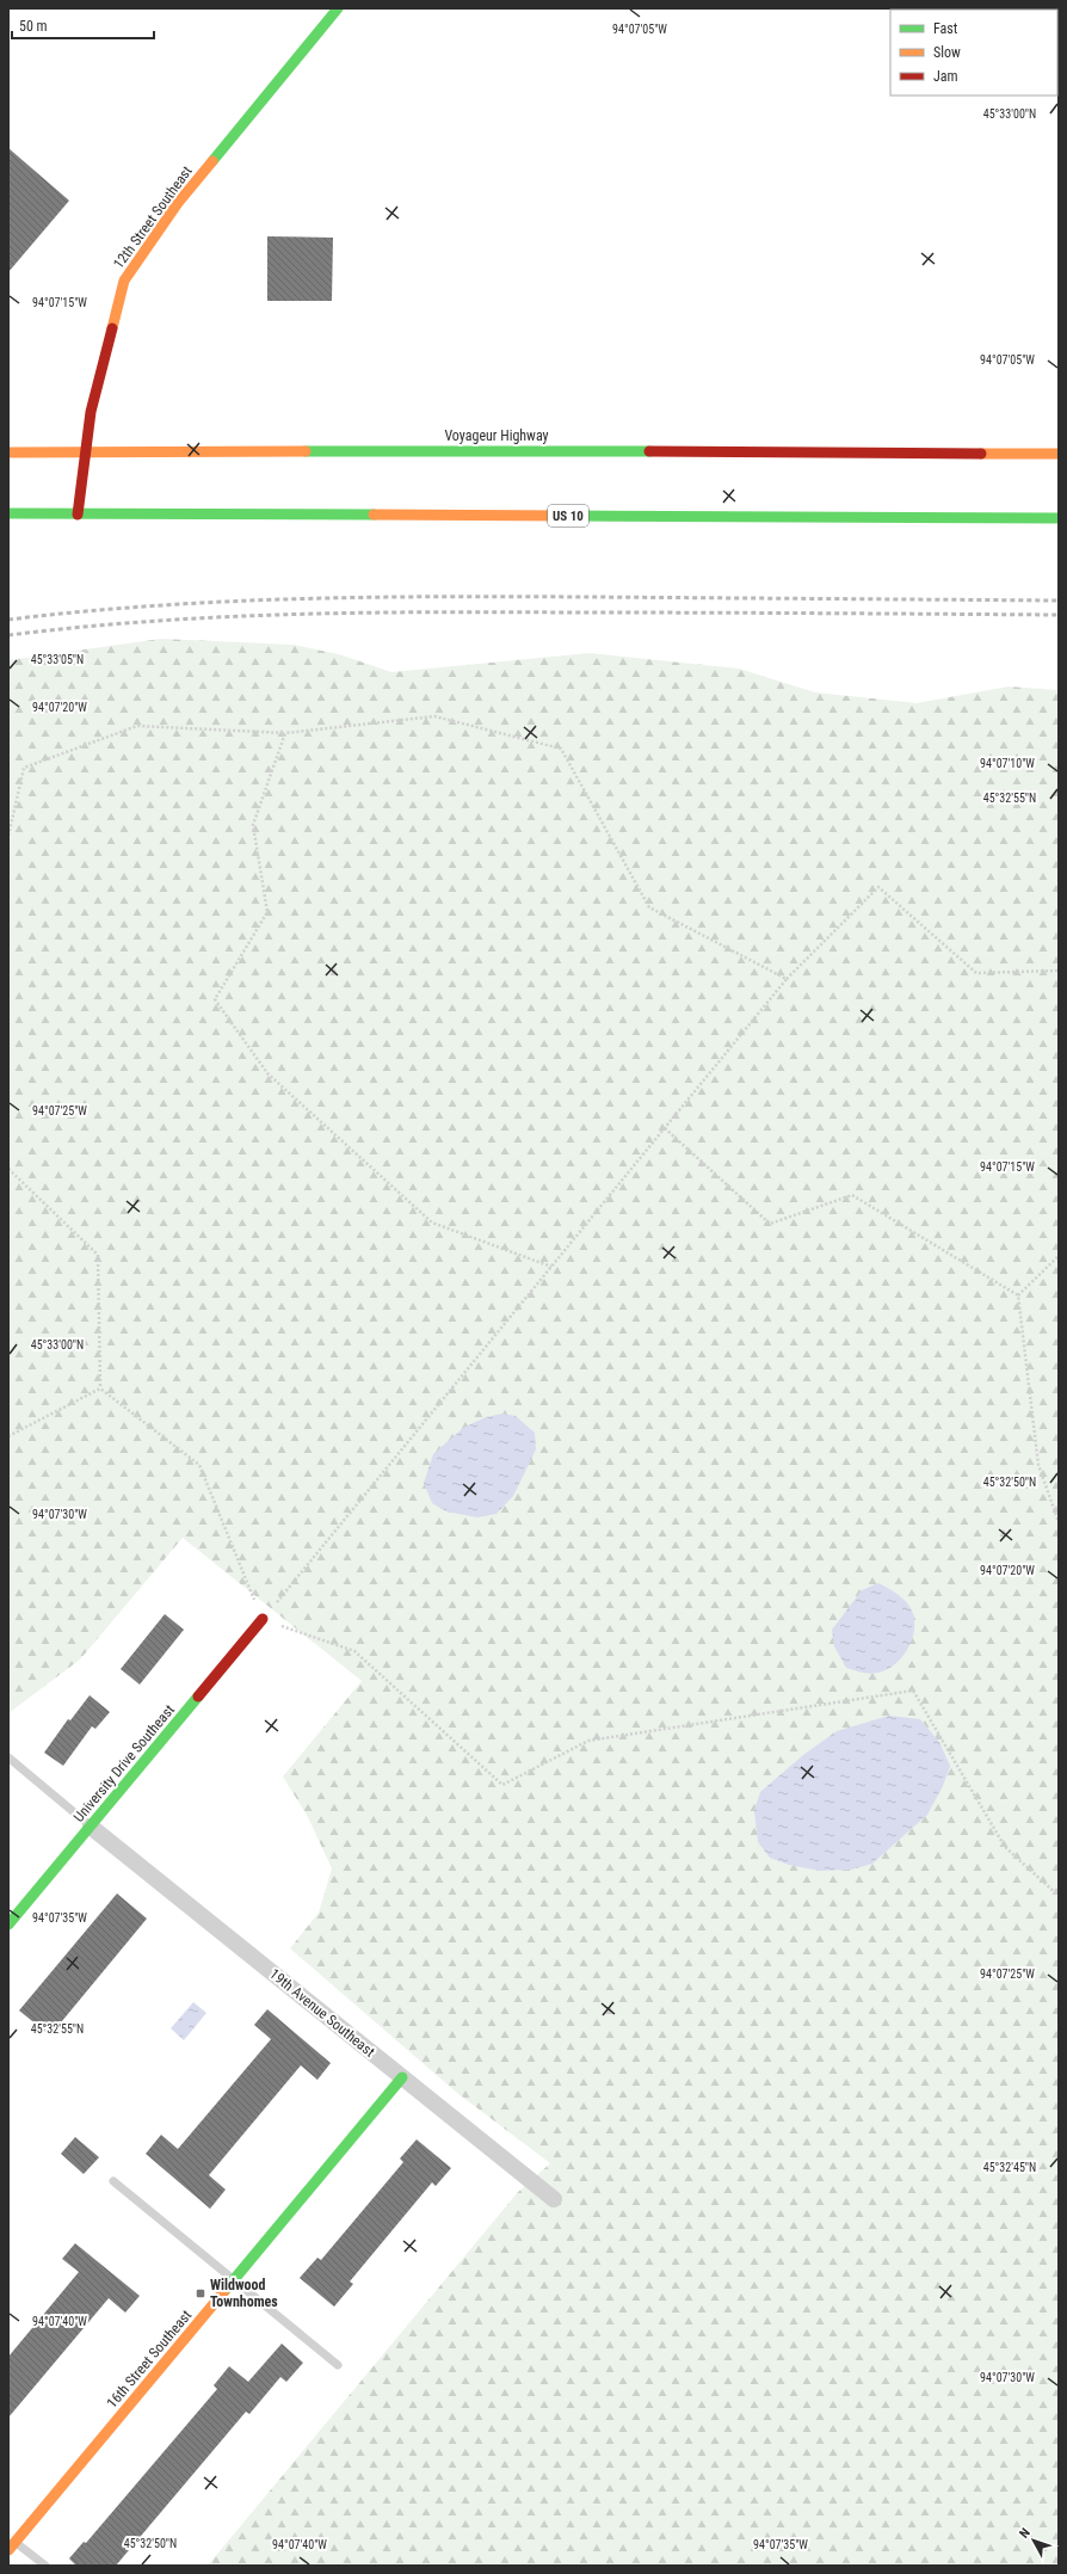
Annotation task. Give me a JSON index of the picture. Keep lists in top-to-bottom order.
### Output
{
  "streets": {
    "main road": [
      "12th Street Southeast",
      "Voyageur Highway",
      "US 10",
      "University Drive Southeast",
      "16th Street Southeast"
    ],
    "street": ["19th Avenue Southeast"]
  },
  "crossings": [
    ["12th Street Southeast", "Voyageur Highway"],
    ["12th Street Southeast", "US 10"],
    ["University Drive Southeast", "19th Avenue Southeast"],
    ["19th Avenue Southeast", "16th Street Southeast"]
  ],
  "places": {
    "transit": ["Wildwood Townhomes"]
  },
  "legend": ["Fast", "Slow", "Jam"],
  "scale_bar": "50 m",
  "north": "top left",
  "coordinates": [
    "94°07'05\"W",
    "45°33'00\"N",
    "94°07'15\"W",
    "45°33'05\"N",
    "94°07'20\"W",
    "94°07'10\"W",
    "45°32'55\"N",
    "94°07'25\"W",
    "45°32'50\"N",
    "94°07'30\"W",
    "94°07'35\"W",
    "45°32'45\"N",
    "94°07'40\"W"
  ]
}
